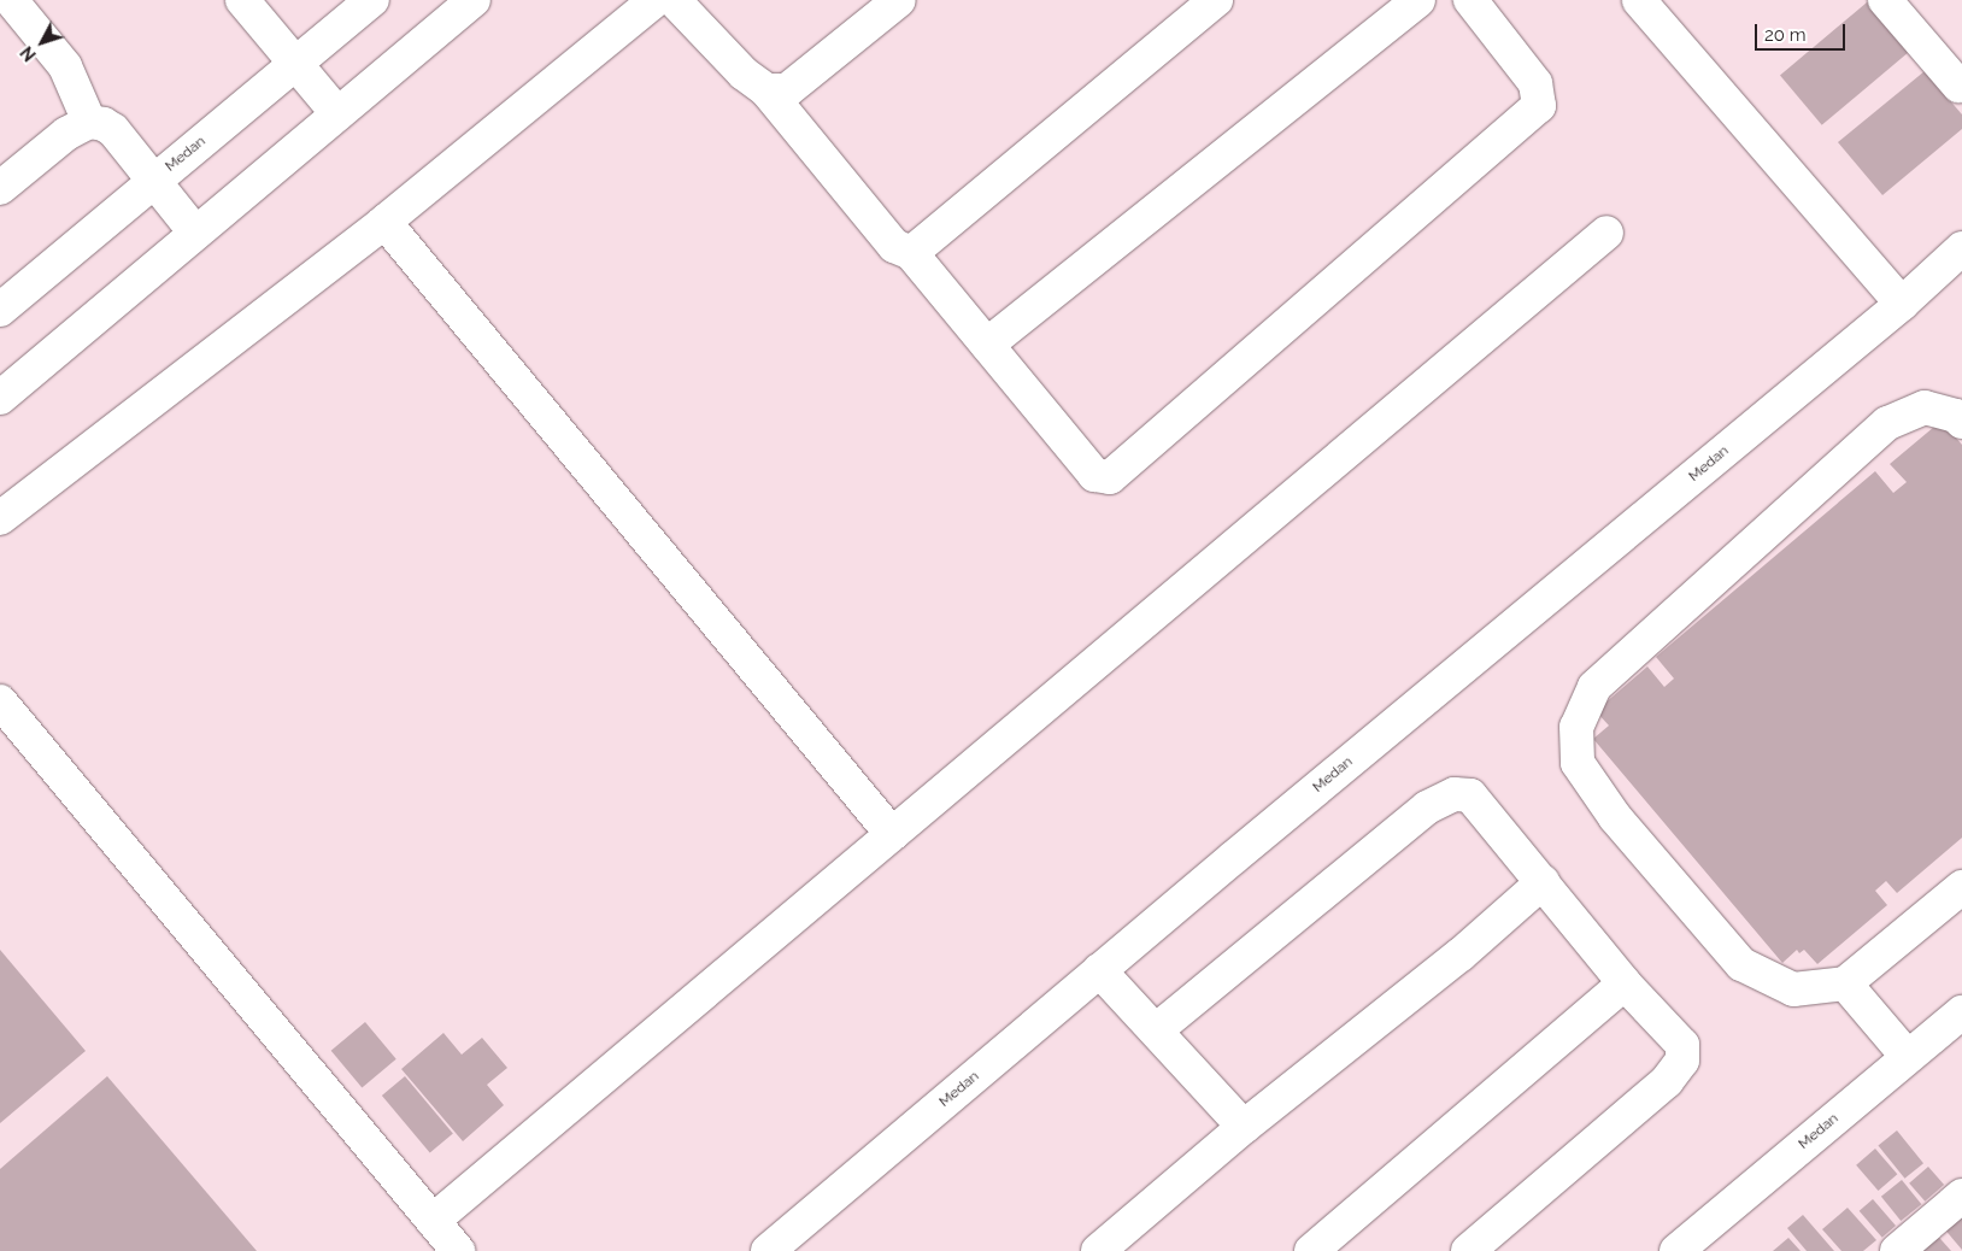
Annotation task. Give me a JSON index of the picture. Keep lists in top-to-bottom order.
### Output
{
  "streets": {
    "street": ["Medan"]
  },
  "scale_bar": "20 m",
  "north": "bottom left"
}
